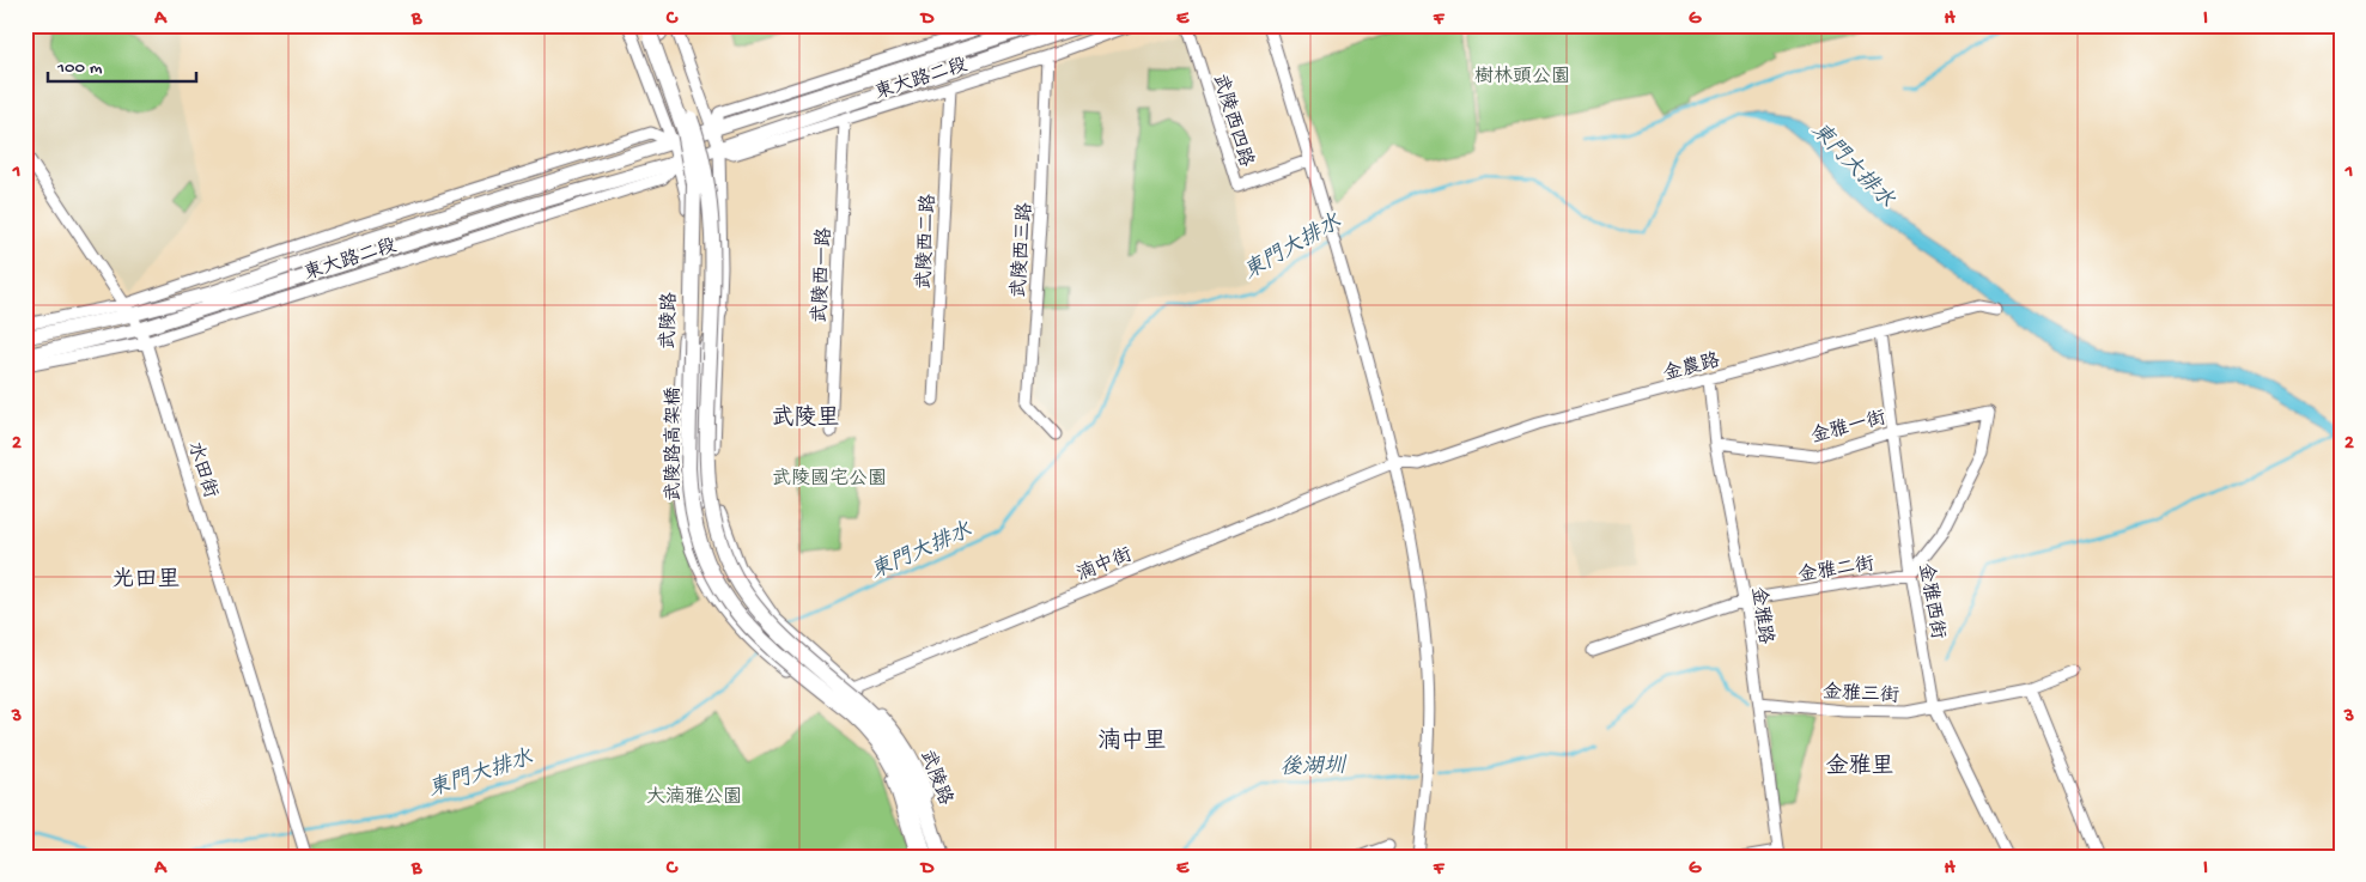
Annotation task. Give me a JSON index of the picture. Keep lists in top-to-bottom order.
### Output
{
  "streets": {
    "highway": ["武陵路高架橋"],
    "main road": ["東大路二段"],
    "street": [
      "武陵西四路",
      "武陵西二路",
      "武陵西三路",
      "武陵西一路",
      "武陵路",
      "金農路",
      "金雅一街",
      "水田街",
      "湳中街",
      "金雅二街",
      "金雅西街",
      "金雅路",
      "金雅三街"
    ]
  },
  "crossings": [
    ["東大路二段", "武陵西二路"],
    ["東大路二段", "武陵西三路"],
    ["東大路二段", "武陵西一路"],
    ["東大路二段", "武陵路"],
    ["東大路二段", "水田街"],
    ["武陵路", "湳中街"],
    ["金農路", "湳中街"],
    ["金農路", "金雅西街"],
    ["金農路", "金雅路"],
    ["金雅一街", "金雅二街"],
    ["金雅一街", "金雅西街"],
    ["金雅一街", "金雅路"],
    ["金雅二街", "金雅西街"],
    ["金雅二街", "金雅路"],
    ["金雅西街", "金雅三街"],
    ["金雅路", "金雅三街"]
  ],
  "districts": [
    "武陵里",
    "光田里",
    "湳中里",
    "金雅里"
  ],
  "water": ["東門大排水", "後湖圳"],
  "parks": ["樹林頭公園", "武陵國宅公園", "大湳雅公園"],
  "scale_bar": "100 m",
  "grid": {
    "columns": [
      "A",
      "B",
      "C",
      "D",
      "E",
      "F",
      "G",
      "H",
      "I"
    ],
    "rows": ["1", "2", "3"]
  }
}
